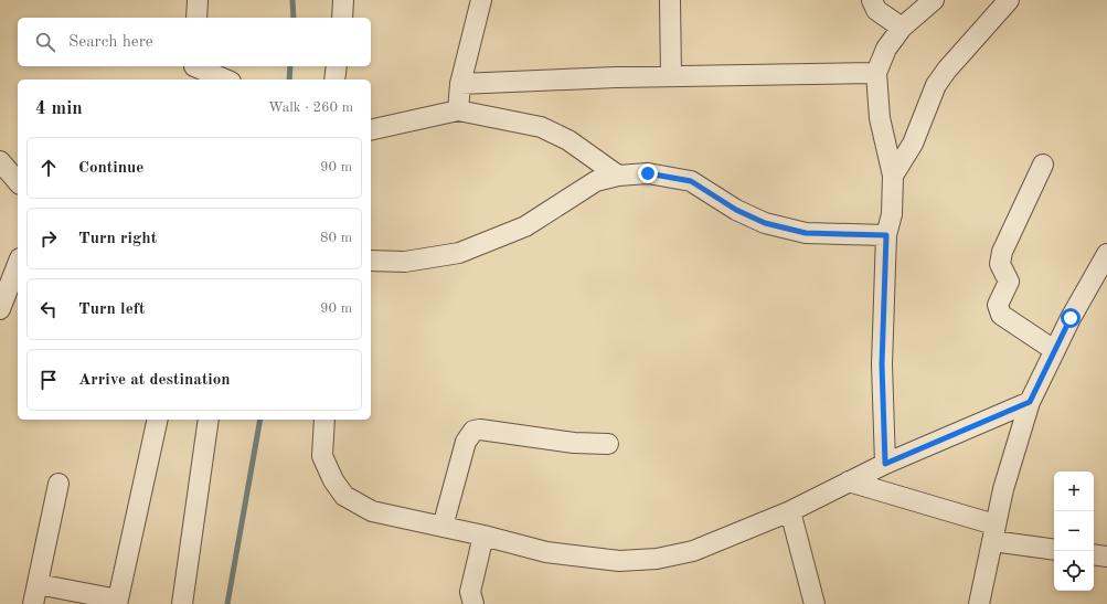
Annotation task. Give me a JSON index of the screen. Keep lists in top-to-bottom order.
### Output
{
  "page": {
    "search": "Search here",
    "heading": ["4 min", "Walk · 260 m"],
    "list": [
      ["Continue", "90 m"],
      ["Turn right", "80 m"],
      ["Turn left", "90 m"],
      "Arrive at destination"
    ],
    "map_buttons": ["+", "−"]
  }
}
